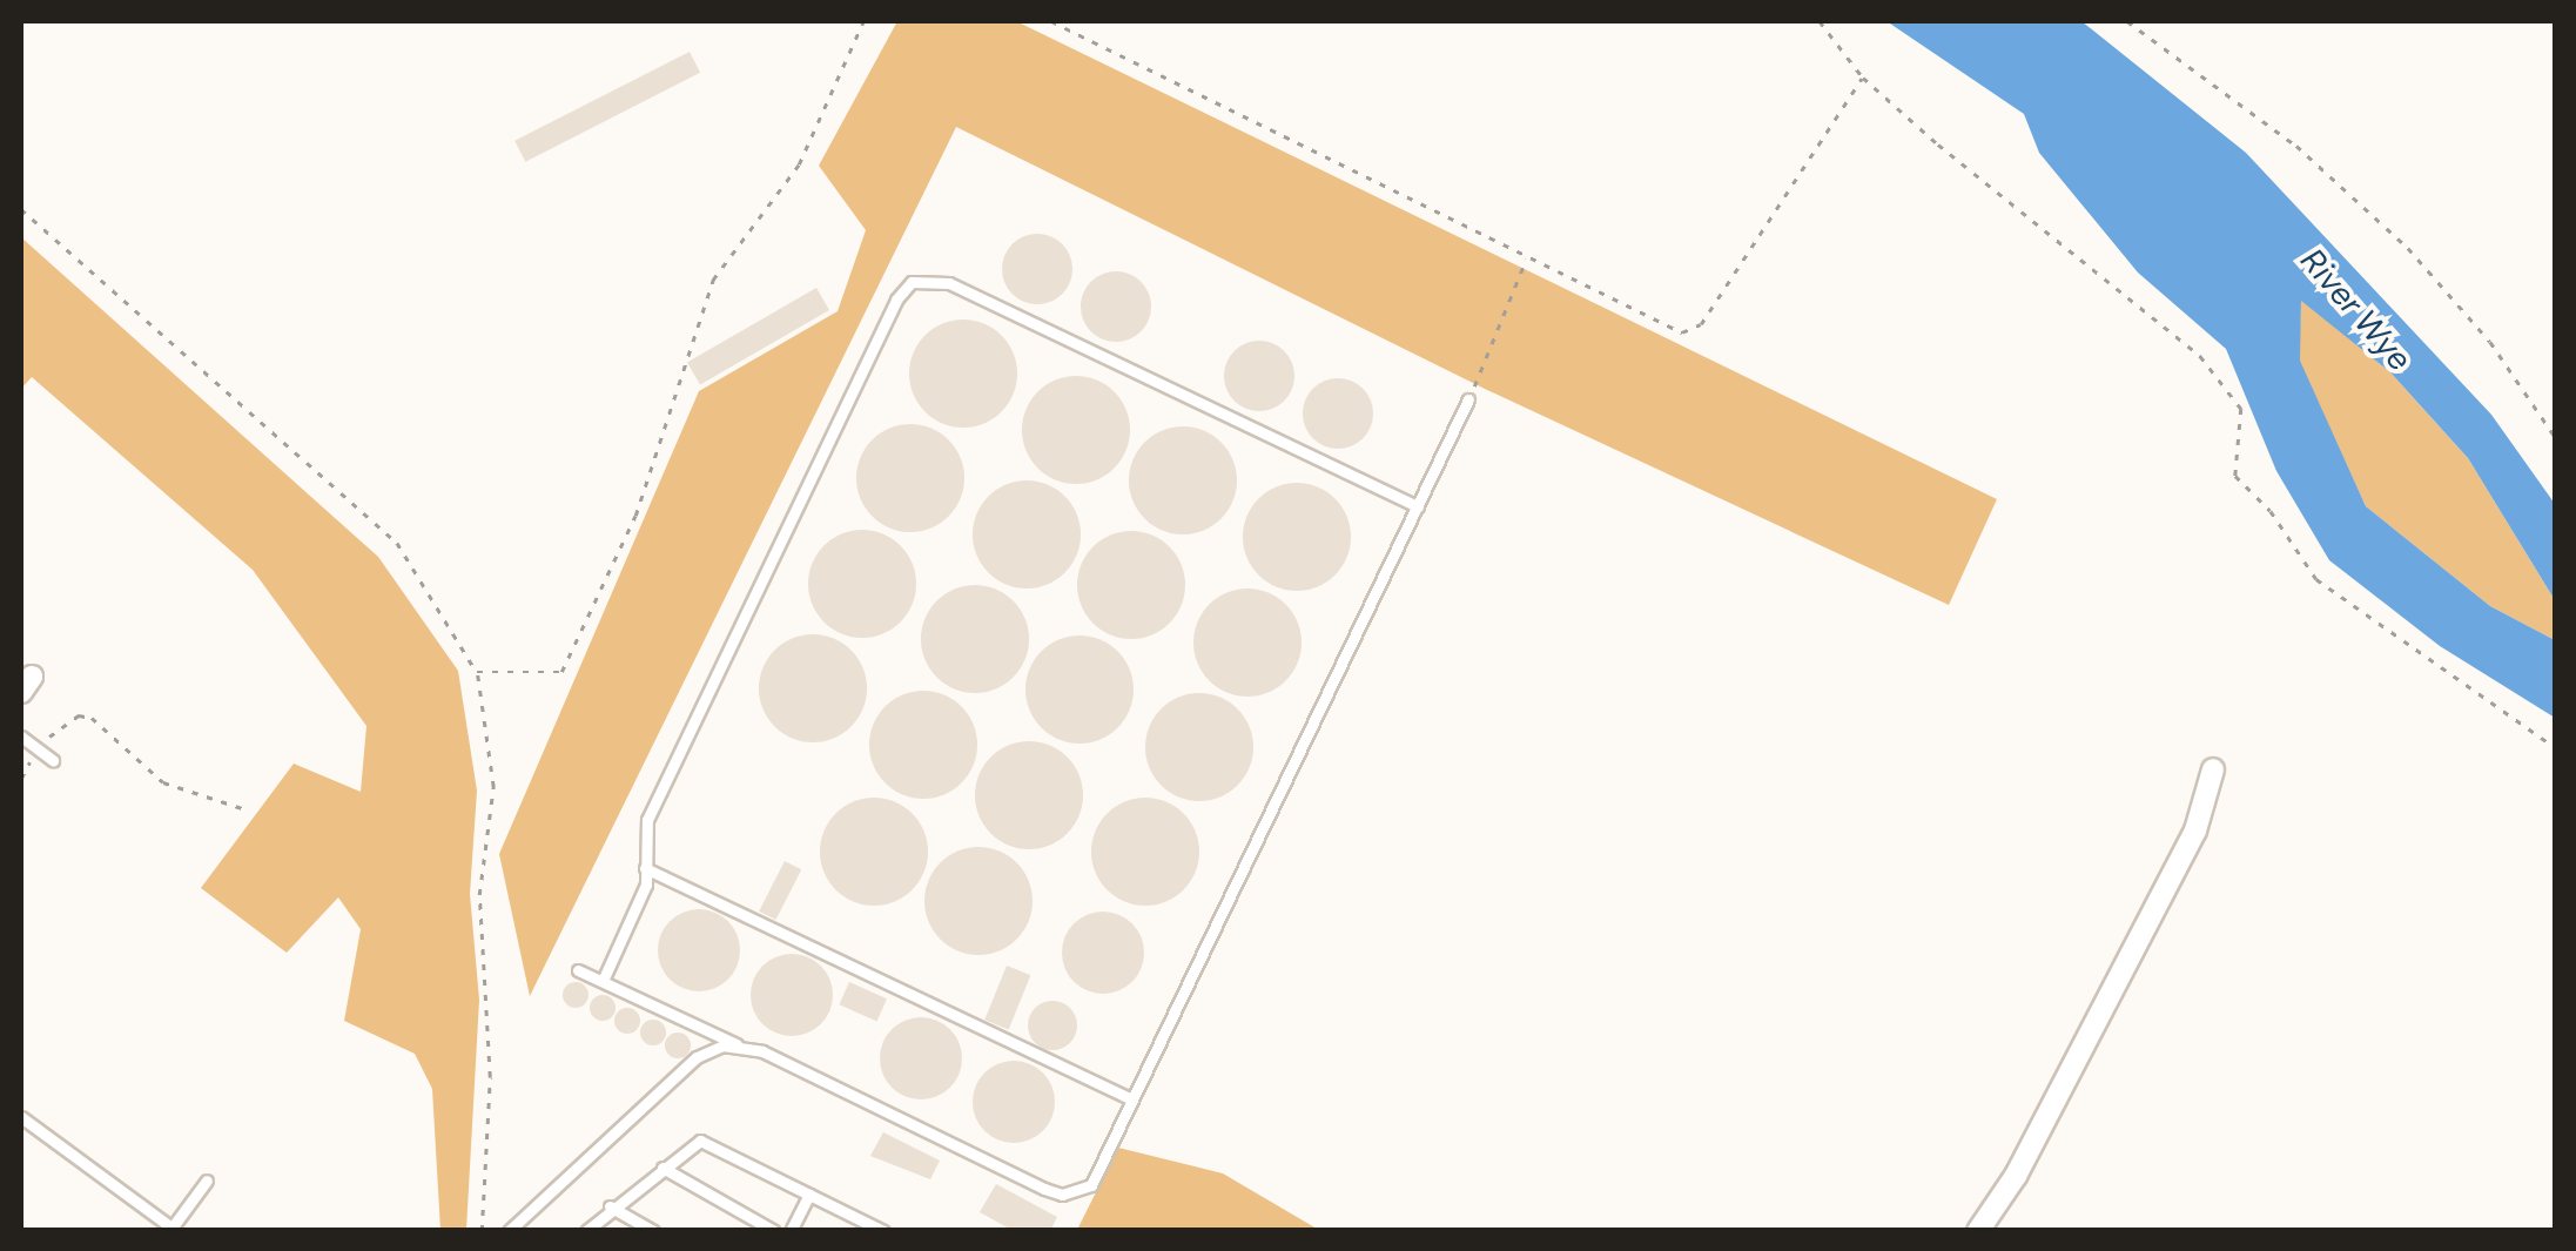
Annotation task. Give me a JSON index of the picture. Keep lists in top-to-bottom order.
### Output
{
  "water": ["River Wye"]
}
